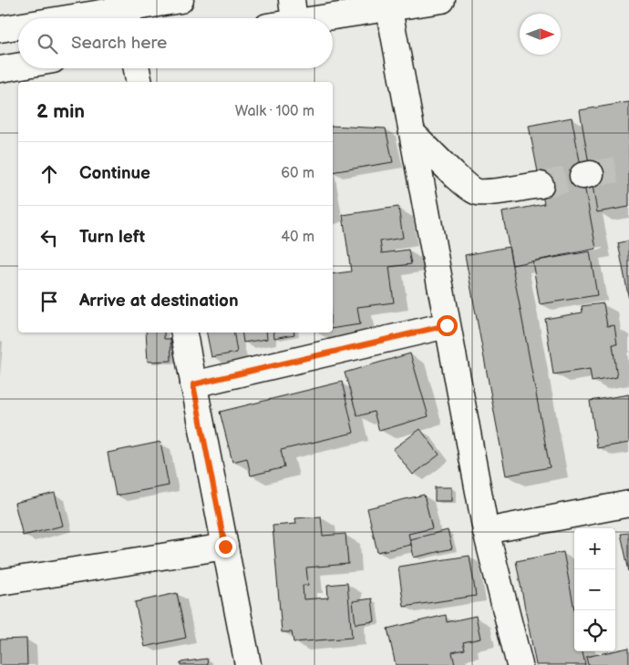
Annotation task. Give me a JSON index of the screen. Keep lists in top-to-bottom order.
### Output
{
  "north": "right",
  "page": {
    "search": "Search here",
    "heading": ["2 min", "Walk · 100 m"],
    "list": [
      ["Continue", "60 m"],
      ["Turn left", "40 m"],
      "Arrive at destination"
    ],
    "map_buttons": ["+", "−"]
  }
}
